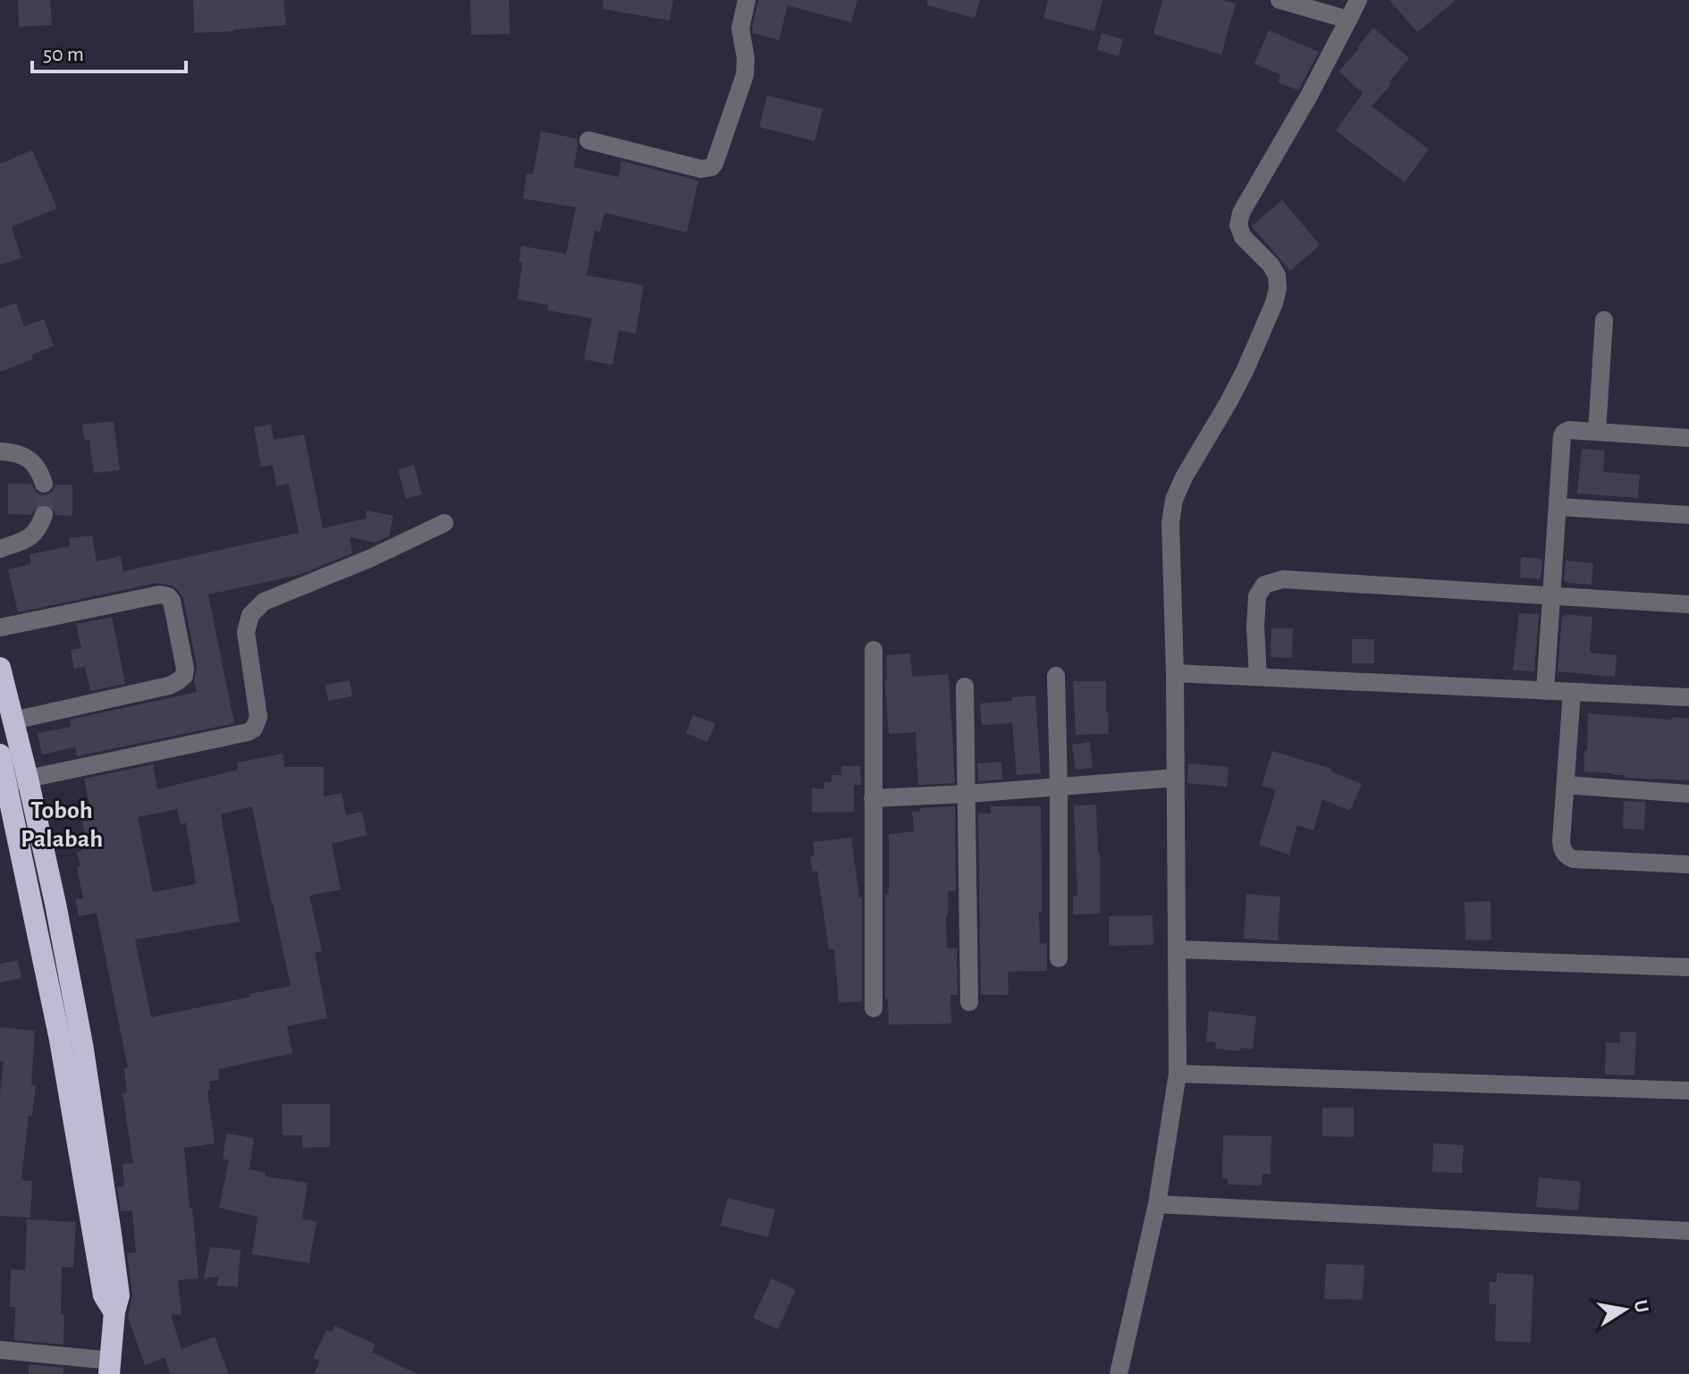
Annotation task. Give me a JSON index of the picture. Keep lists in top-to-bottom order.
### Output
{
  "districts": ["Toboh Palabah"],
  "scale_bar": "50 m",
  "north": "right"
}
